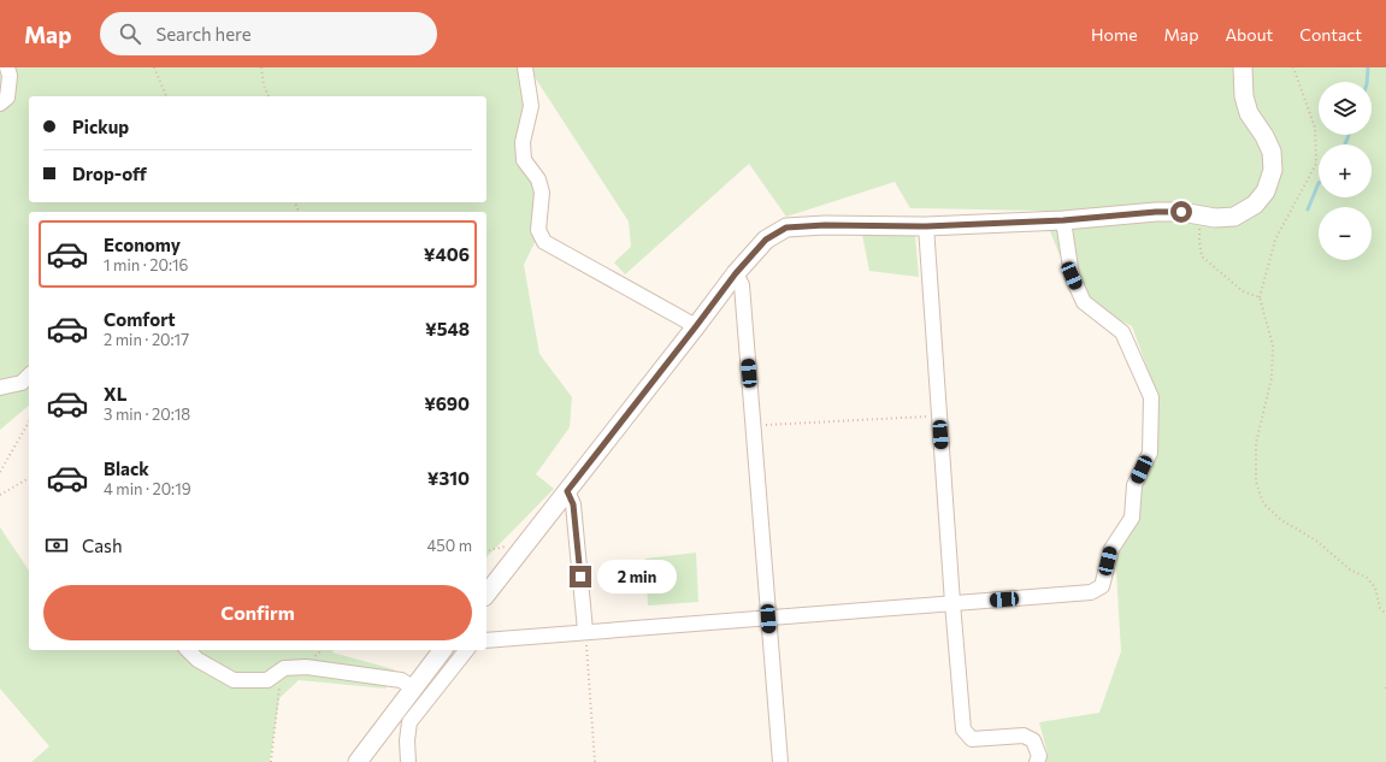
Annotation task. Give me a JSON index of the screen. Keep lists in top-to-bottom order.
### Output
{
  "page": {
    "header": "Map",
    "search": "Search here",
    "nav": [
      "Home",
      "Map",
      "About",
      "Contact"
    ],
    "map_buttons": ["+", "−"],
    "banner": ["Pickup", "Drop-off"],
    "list": [
      {
        "name": "Economy",
        "note": "1 min · 20:16",
        "value": "¥406"
      },
      {
        "name": "Comfort",
        "note": "2 min · 20:17",
        "value": "¥548"
      },
      {
        "name": "XL",
        "note": "3 min · 20:18",
        "value": "¥690"
      },
      {
        "name": "Black",
        "note": "4 min · 20:19",
        "value": "¥310"
      }
    ],
    "pay": ["Cash", "450 m"],
    "bubble": "2 min",
    "buttons": "Confirm"
  }
}
